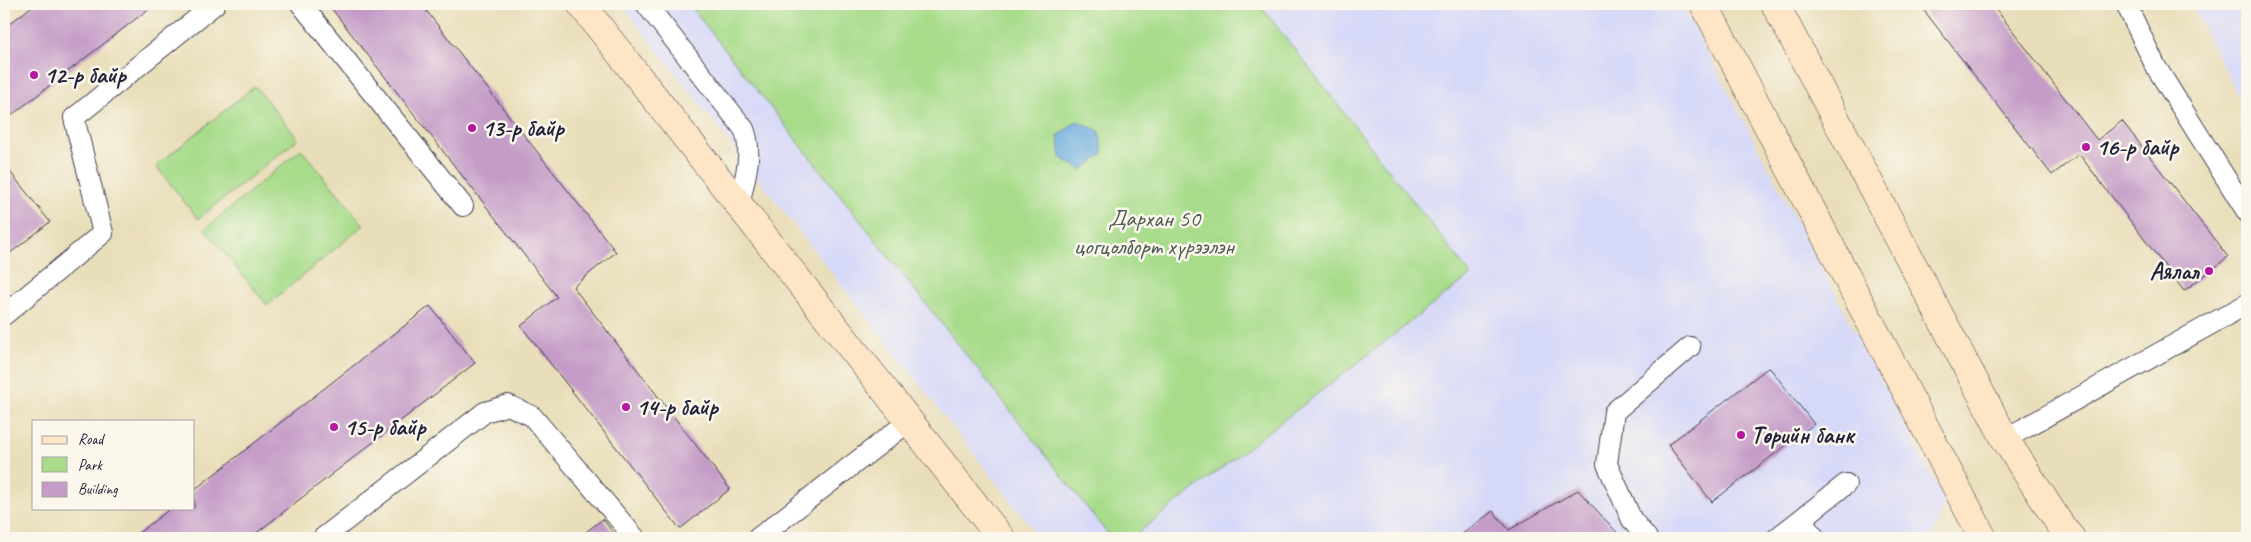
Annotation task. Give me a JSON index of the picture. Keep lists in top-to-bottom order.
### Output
{
  "parks": ["Дархан 50 цогцолборт хүрээлэн"],
  "places": [
    "12-р байр",
    "13-р байр",
    "16-р байр",
    "Аялал",
    "14-р байр",
    "15-р байр",
    "Төрийн банк"
  ],
  "legend": ["Road", "Park", "Building"]
}
